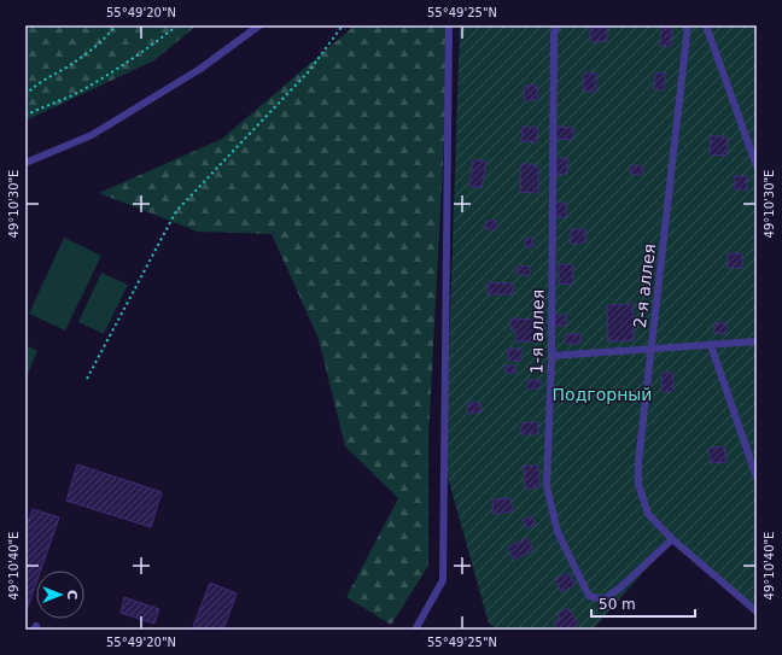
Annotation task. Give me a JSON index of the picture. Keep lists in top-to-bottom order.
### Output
{
  "streets": {
    "lane": ["2-я аллея", "1-я аллея"]
  },
  "crossings": [
    ["2-я аллея", "1-я аллея"]
  ],
  "parks": ["Подгорный"],
  "scale_bar": "50 m",
  "north": "right",
  "coordinates": [
    "55°49'20\"N",
    "55°49'25\"N",
    "49°10'30\"E",
    "49°10'40\"E"
  ]
}
